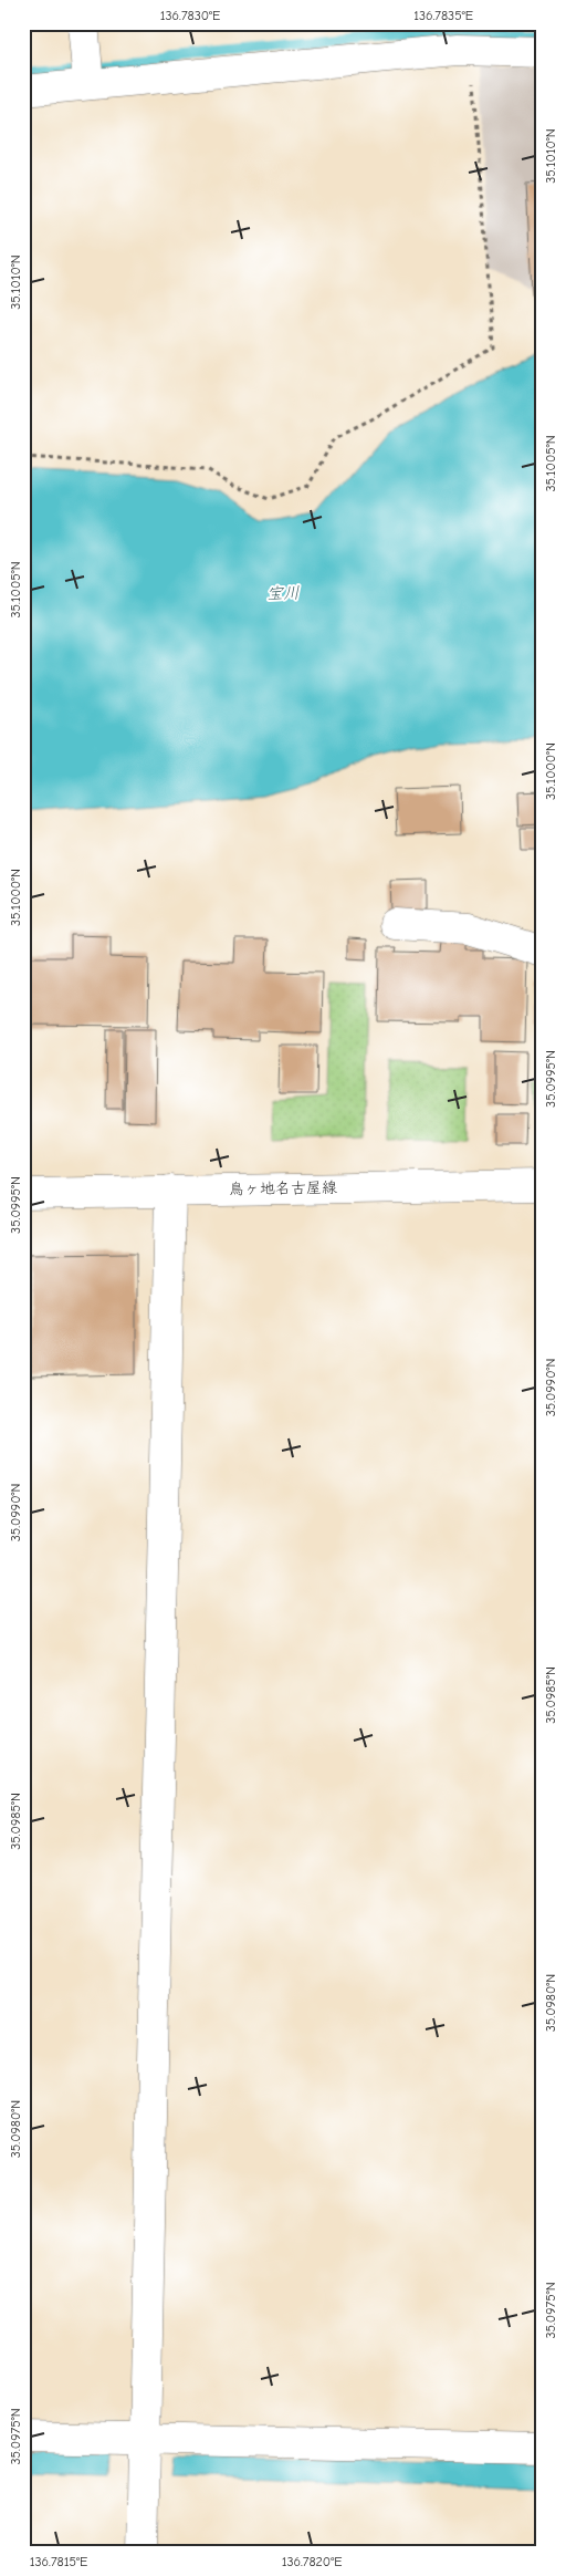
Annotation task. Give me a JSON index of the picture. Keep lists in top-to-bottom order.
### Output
{
  "streets": {
    "street": ["鳥ヶ地名古屋線"]
  },
  "water": ["宝川"],
  "coordinates": [
    "136.7830°E",
    "136.7835°E",
    "35.1010°N",
    "35.1005°N",
    "35.1000°N",
    "35.0995°N",
    "35.0990°N",
    "35.0985°N",
    "35.0980°N",
    "35.0975°N",
    "136.7815°E",
    "136.7820°E"
  ]
}
